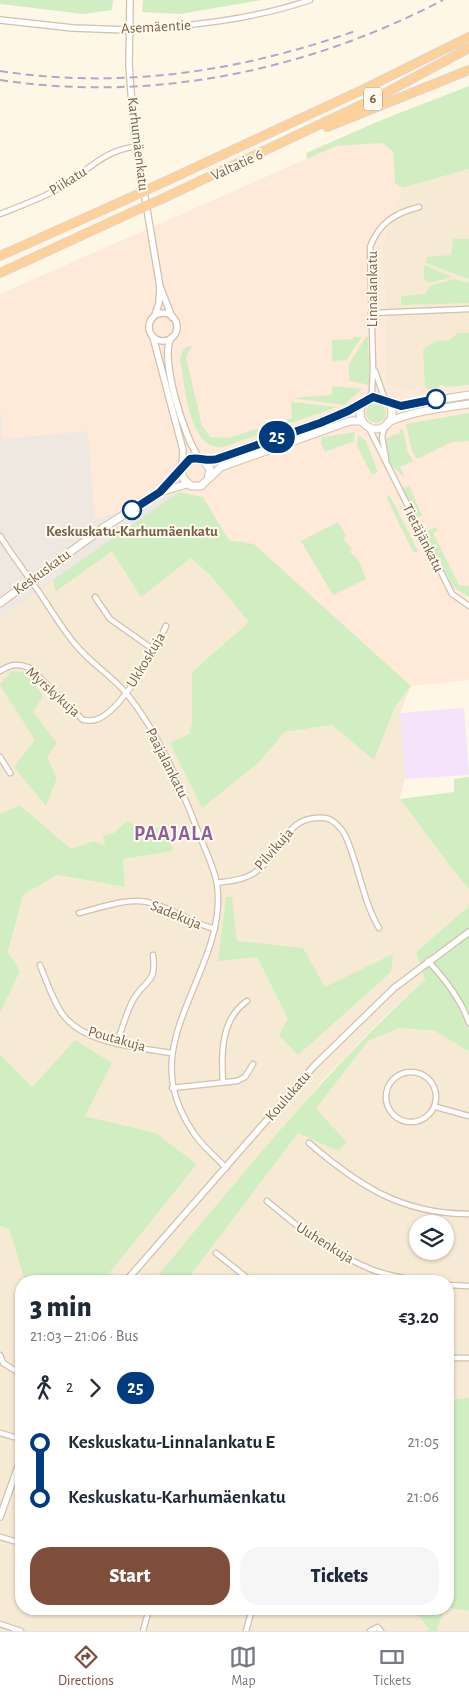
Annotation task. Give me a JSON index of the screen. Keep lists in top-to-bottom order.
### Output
{
  "streets": {
    "highway": ["6", "Valtatie 6"],
    "main road": ["Keskuskatu"],
    "street": [
      "Asemäentie",
      "Karhumäenkatu",
      "Piikatu",
      "Linnalankatu",
      "Tietäjänkatu",
      "Ukkoskuja",
      "Myrskykuja",
      "Paajalankatu",
      "Pilvikuja",
      "Sadekuja",
      "Poutakuja",
      "Koulukatu",
      "Uuhenkuja"
    ]
  },
  "crossings": [
    ["Asemäentie", "Karhumäenkatu"],
    ["Karhumäenkatu", "Piikatu"],
    ["Linnalankatu", "Tietäjänkatu"],
    ["Keskuskatu", "Paajalankatu"],
    ["Ukkoskuja", "Myrskykuja"],
    ["Ukkoskuja", "Paajalankatu"],
    ["Myrskykuja", "Paajalankatu"],
    ["Paajalankatu", "Pilvikuja"],
    ["Paajalankatu", "Sadekuja"],
    ["Paajalankatu", "Poutakuja"],
    ["Paajalankatu", "Koulukatu"]
  ],
  "districts": ["PAAJALA"],
  "places": ["Keskuskatu-Karhumäenkatu"],
  "lines": ["bus line 25"],
  "page": {
    "on_map": "25",
    "heading": ["3 min", "21:03 – 21:06 · Bus", "€3.20"],
    "legs": ["2", "25"],
    "list": [
      {
        "name": "Keskuskatu-Linnalankatu E",
        "value": "21:05"
      },
      {
        "name": "Keskuskatu-Karhumäenkatu",
        "value": "21:06"
      }
    ],
    "buttons": ["Start", "Tickets"],
    "tabs": ["Directions", "Map", "Tickets"]
  }
}
